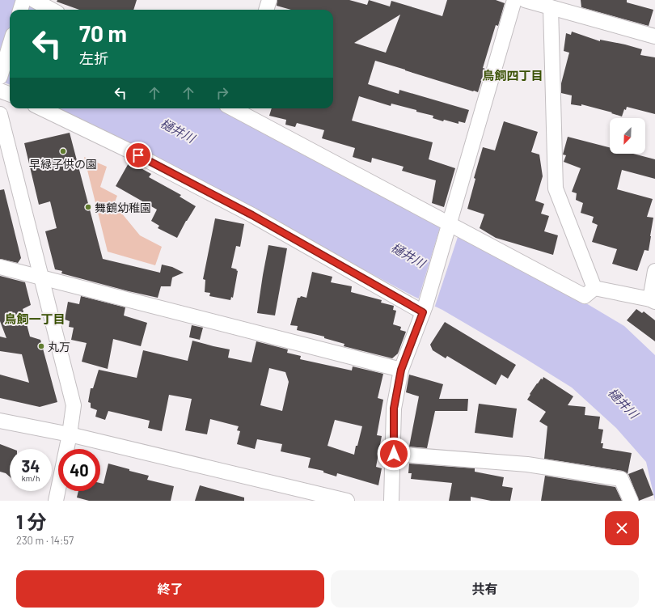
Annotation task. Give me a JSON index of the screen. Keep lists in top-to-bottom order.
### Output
{
  "districts": ["鳥飼四丁目", "鳥飼一丁目"],
  "water": ["樋井川"],
  "places": ["早緑子供の園", "舞鶴幼稚園", "丸万"],
  "north": "bottom left",
  "page": {
    "turn": ["70 m", "左折"],
    "speed": "34 km/h",
    "limit": "40",
    "heading": ["1 分", "230 m · 14:57"],
    "buttons": ["終了", "共有"]
  }
}
